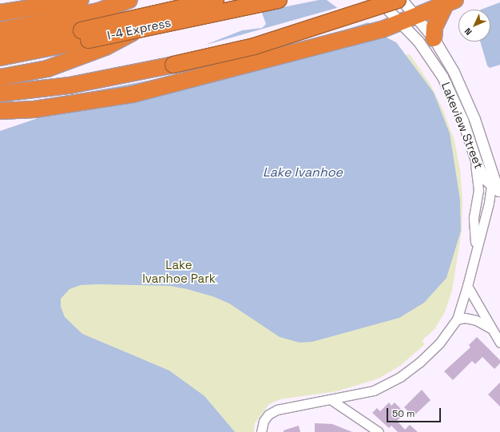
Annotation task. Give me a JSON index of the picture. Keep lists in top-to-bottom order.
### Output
{
  "streets": {
    "highway": ["I-4 Express"],
    "street": ["Lakeview Street"]
  },
  "water": ["Lake Ivanhoe"],
  "parks": ["Lake Ivanhoe Park"],
  "scale_bar": "50 m",
  "north": "bottom left"
}
